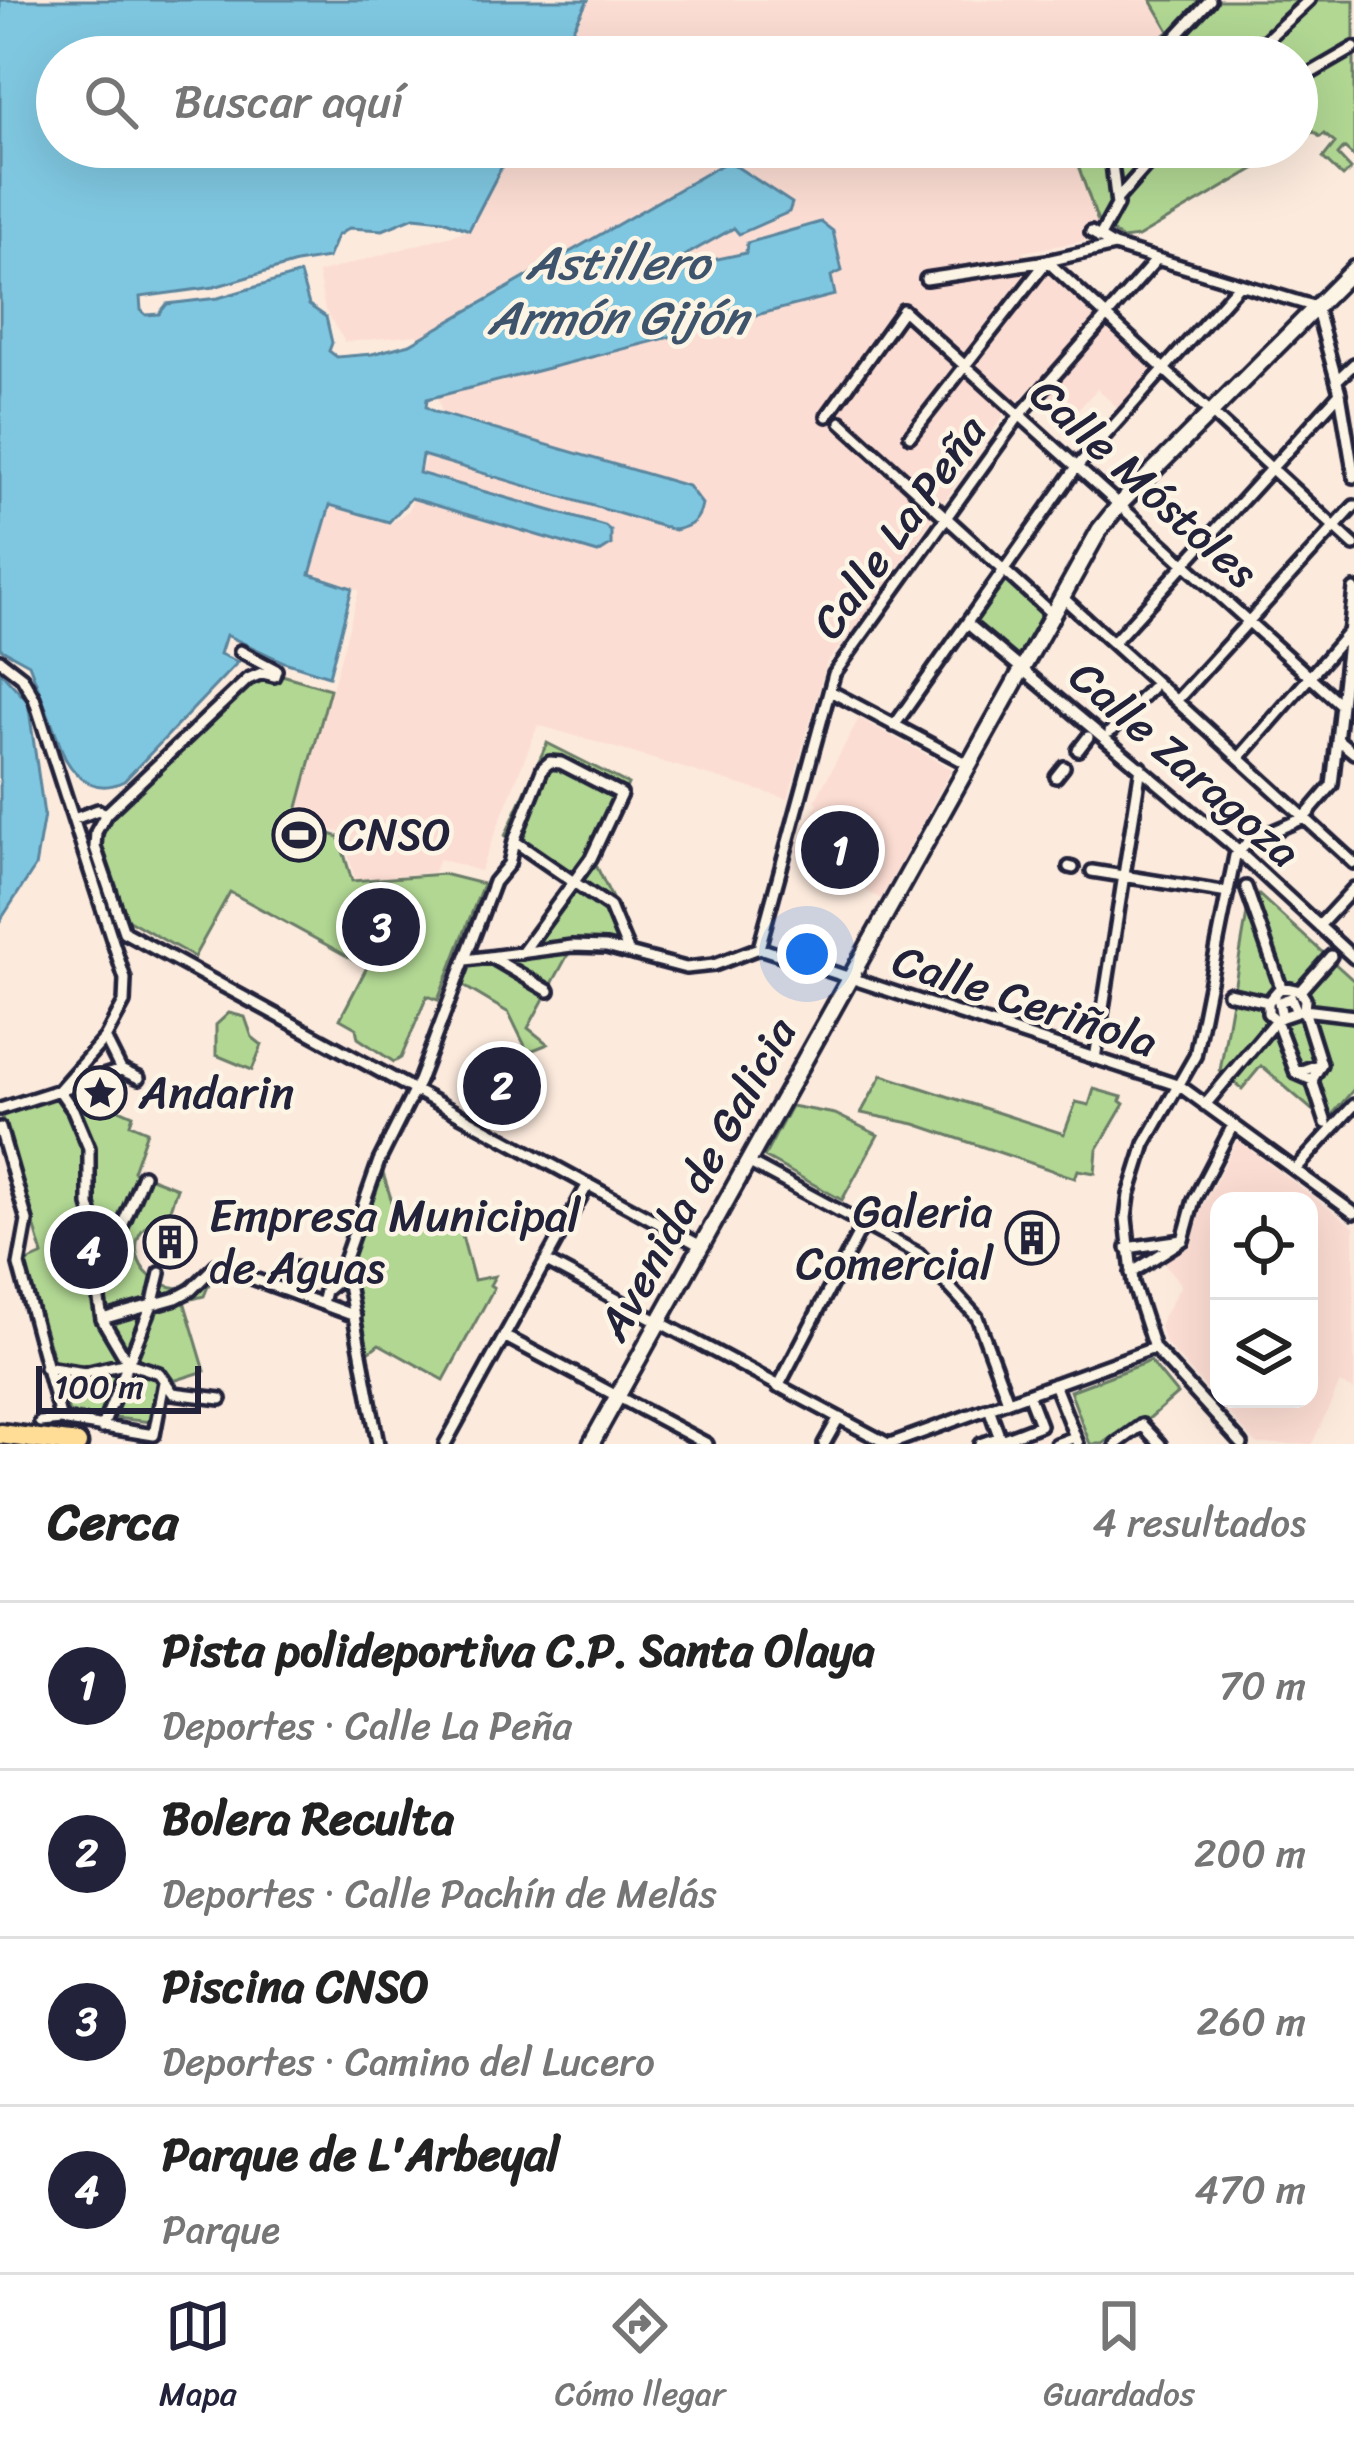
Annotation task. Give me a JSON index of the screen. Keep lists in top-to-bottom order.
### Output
{
  "streets": {
    "street": [
      "Calle Móstoles",
      "Calle La Peña",
      "Calle Zaragoza",
      "Calle Ceriñola",
      "Avenida de Galicia"
    ]
  },
  "crossings": [
    ["Calle Móstoles", "Calle La Peña"],
    ["Calle Móstoles", "Avenida de Galicia"],
    ["Calle La Peña", "Calle Ceriñola"],
    ["Calle Zaragoza", "Avenida de Galicia"],
    ["Calle Ceriñola", "Avenida de Galicia"]
  ],
  "water": ["Astillero Armón Gijón"],
  "places": {
    "sports": ["CNSO"],
    "place": ["Andarin"],
    "building": ["Galeria Comercial", "Empresa Municipal de Aguas"]
  },
  "scale_bar": "100 m",
  "page": {
    "search": "Buscar aquí",
    "pins": [
      "1",
      "3",
      "2",
      "4"
    ],
    "scale": "100 m",
    "heading": ["Cerca", "4 resultados"],
    "list": [
      {
        "mark": "1",
        "name": "Pista polideportiva C.P. Santa Olaya",
        "note": "Deportes · Calle La Peña",
        "value": "70 m"
      },
      {
        "mark": "2",
        "name": "Bolera Reculta",
        "note": "Deportes · Calle Pachín de Melás",
        "value": "200 m"
      },
      {
        "mark": "3",
        "name": "Piscina CNSO",
        "note": "Deportes · Camino del Lucero",
        "value": "260 m"
      },
      {
        "mark": "4",
        "name": "Parque de L'Arbeyal",
        "note": "Parque",
        "value": "470 m"
      }
    ],
    "nav": ["Mapa", "Cómo llegar", "Guardados"]
  }
}
